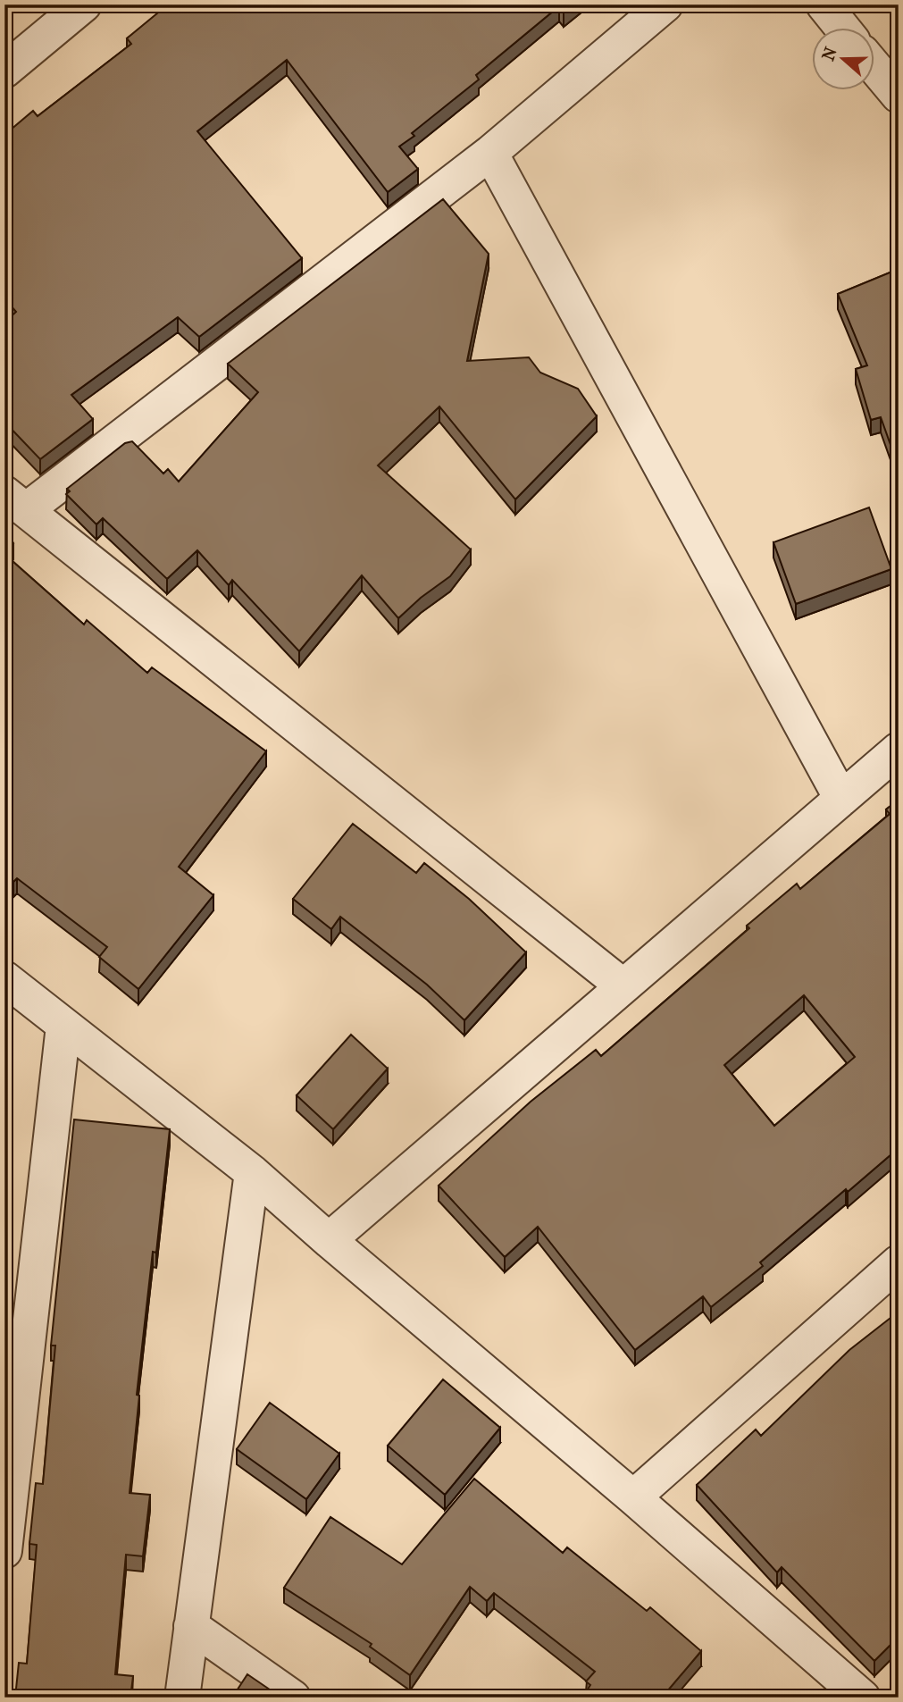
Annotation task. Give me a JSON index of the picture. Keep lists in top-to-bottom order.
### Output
{
  "north": "left"
}
